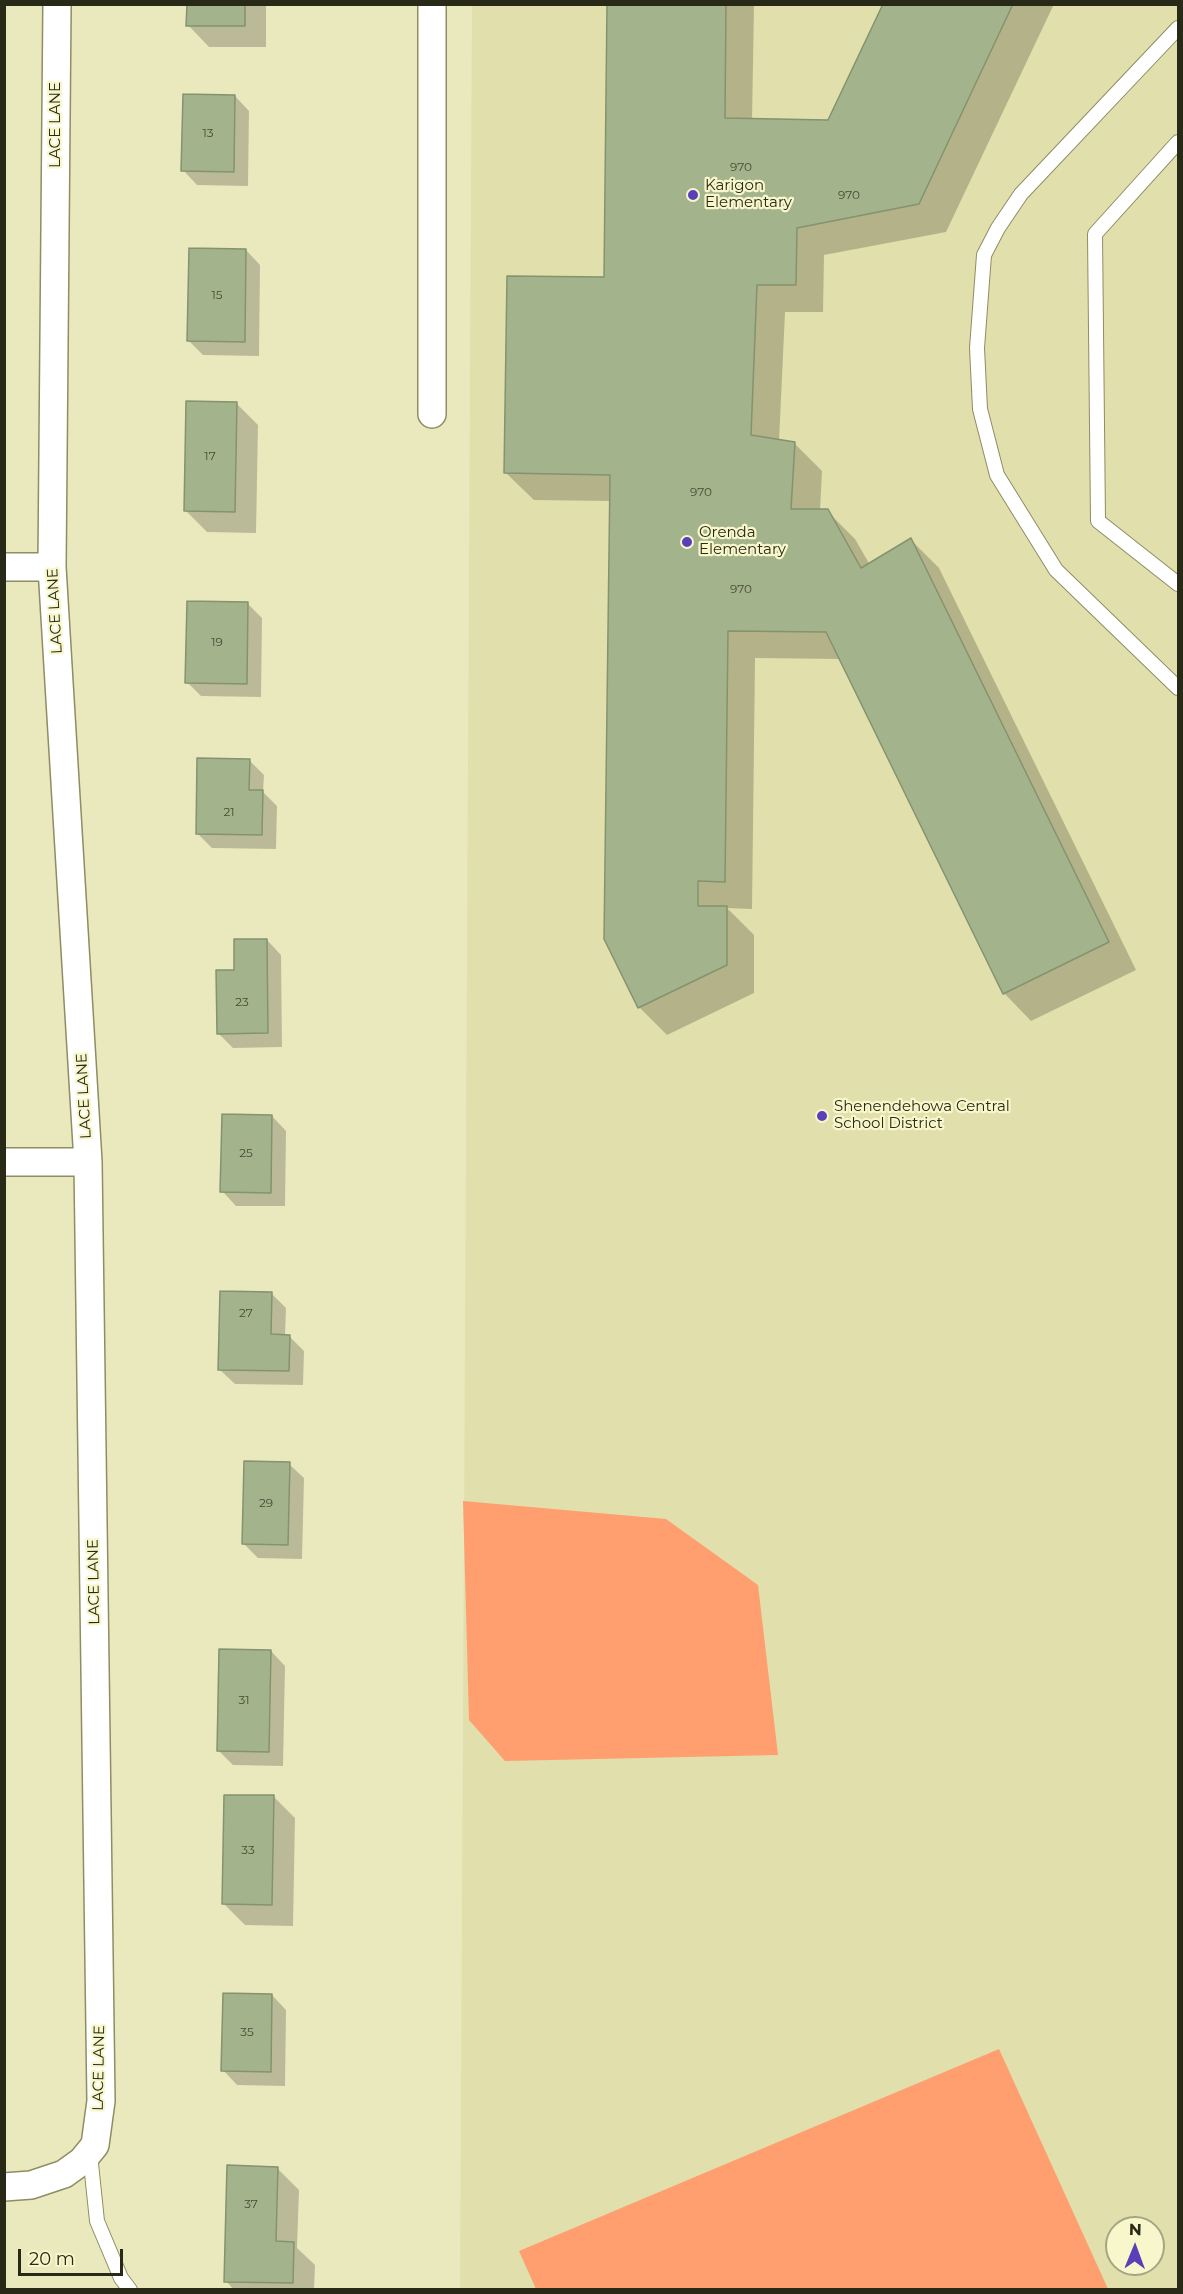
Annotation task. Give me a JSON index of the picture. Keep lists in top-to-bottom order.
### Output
{
  "streets": {
    "street": ["LACE LANE"]
  },
  "places": ["Karigon Elementary", "Orenda Elementary", "Shenendehowa Central School District"],
  "house_numbers": [
    "13",
    "970",
    "970",
    "15",
    "17",
    "970",
    "970",
    "19",
    "21",
    "23",
    "25",
    "27",
    "29",
    "31",
    "33",
    "35",
    "37"
  ],
  "scale_bar": "20 m",
  "north": "top"
}
